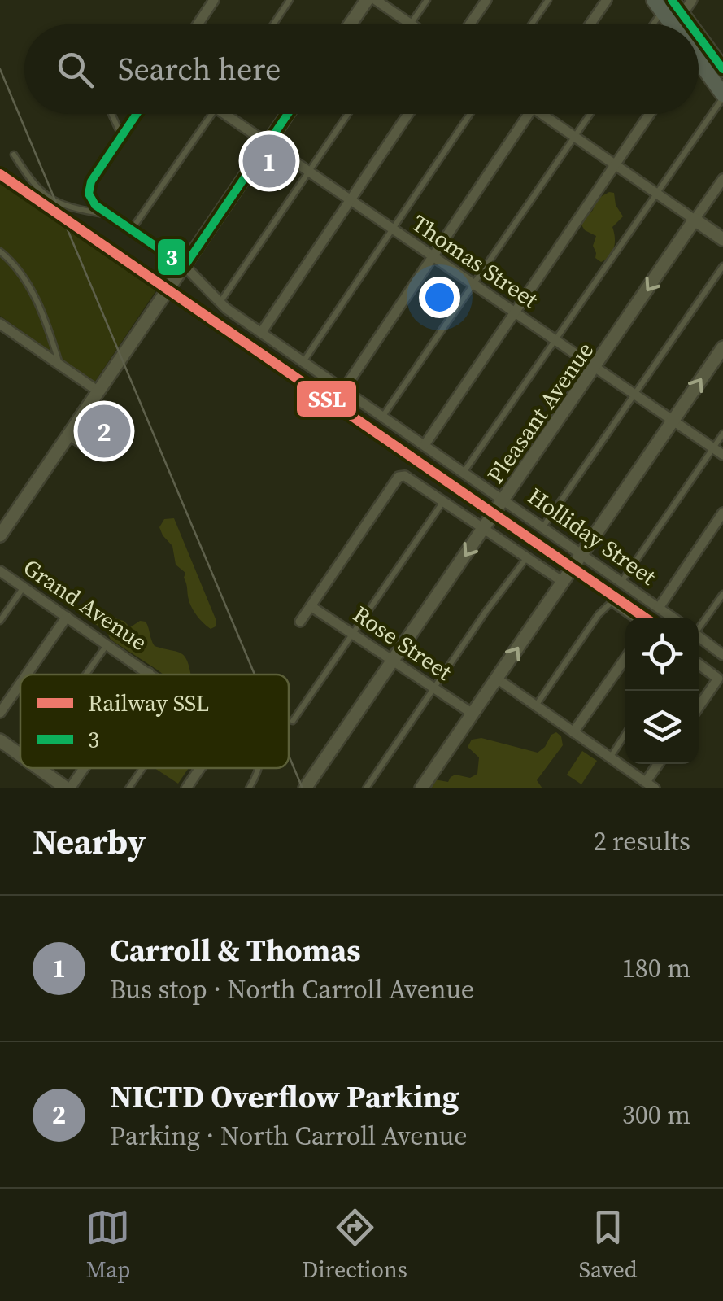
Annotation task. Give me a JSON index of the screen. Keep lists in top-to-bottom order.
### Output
{
  "streets": {
    "street": [
      "Thomas Street",
      "Pleasant Avenue",
      "Holliday Street",
      "Grand Avenue",
      "Rose Street"
    ]
  },
  "crossings": [
    ["Thomas Street", "Pleasant Avenue"],
    ["Pleasant Avenue", "Holliday Street"],
    ["Pleasant Avenue", "Rose Street"]
  ],
  "lines": ["transit line 3", "rail line SSL"],
  "legend": ["Railway SSL", "3"],
  "page": {
    "search": "Search here",
    "pins": ["1", "2"],
    "heading": ["Nearby", "2 results"],
    "list": [
      {
        "mark": "1",
        "name": "Carroll & Thomas",
        "note": "Bus stop · North Carroll Avenue",
        "value": "180 m"
      },
      {
        "mark": "2",
        "name": "NICTD Overflow Parking",
        "note": "Parking · North Carroll Avenue",
        "value": "300 m"
      }
    ],
    "nav": ["Map", "Directions", "Saved"]
  }
}
